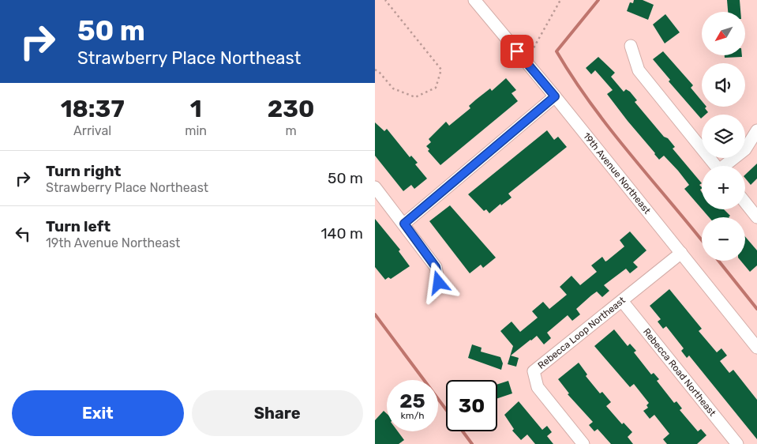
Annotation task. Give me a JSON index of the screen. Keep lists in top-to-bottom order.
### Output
{
  "streets": {
    "street": ["19th Avenue Northeast", "Rebecca Loop Northeast", "Rebecca Road Northeast"]
  },
  "crossings": [
    ["19th Avenue Northeast", "Rebecca Loop Northeast"],
    ["Rebecca Loop Northeast", "Rebecca Road Northeast"]
  ],
  "north": "bottom left",
  "page": {
    "turn": ["50 m", "Strawberry Place Northeast"],
    "map_buttons": ["+", "−"],
    "eta": [
      "18:37",
      "Arrival",
      "1",
      "min",
      "230",
      "m"
    ],
    "list": [
      {
        "name": "Turn right",
        "note": "Strawberry Place Northeast",
        "value": "50 m"
      },
      {
        "name": "Turn left",
        "note": "19th Avenue Northeast",
        "value": "140 m"
      }
    ],
    "speed": "25 km/h",
    "limit": "30",
    "buttons": ["Exit", "Share"]
  }
}
